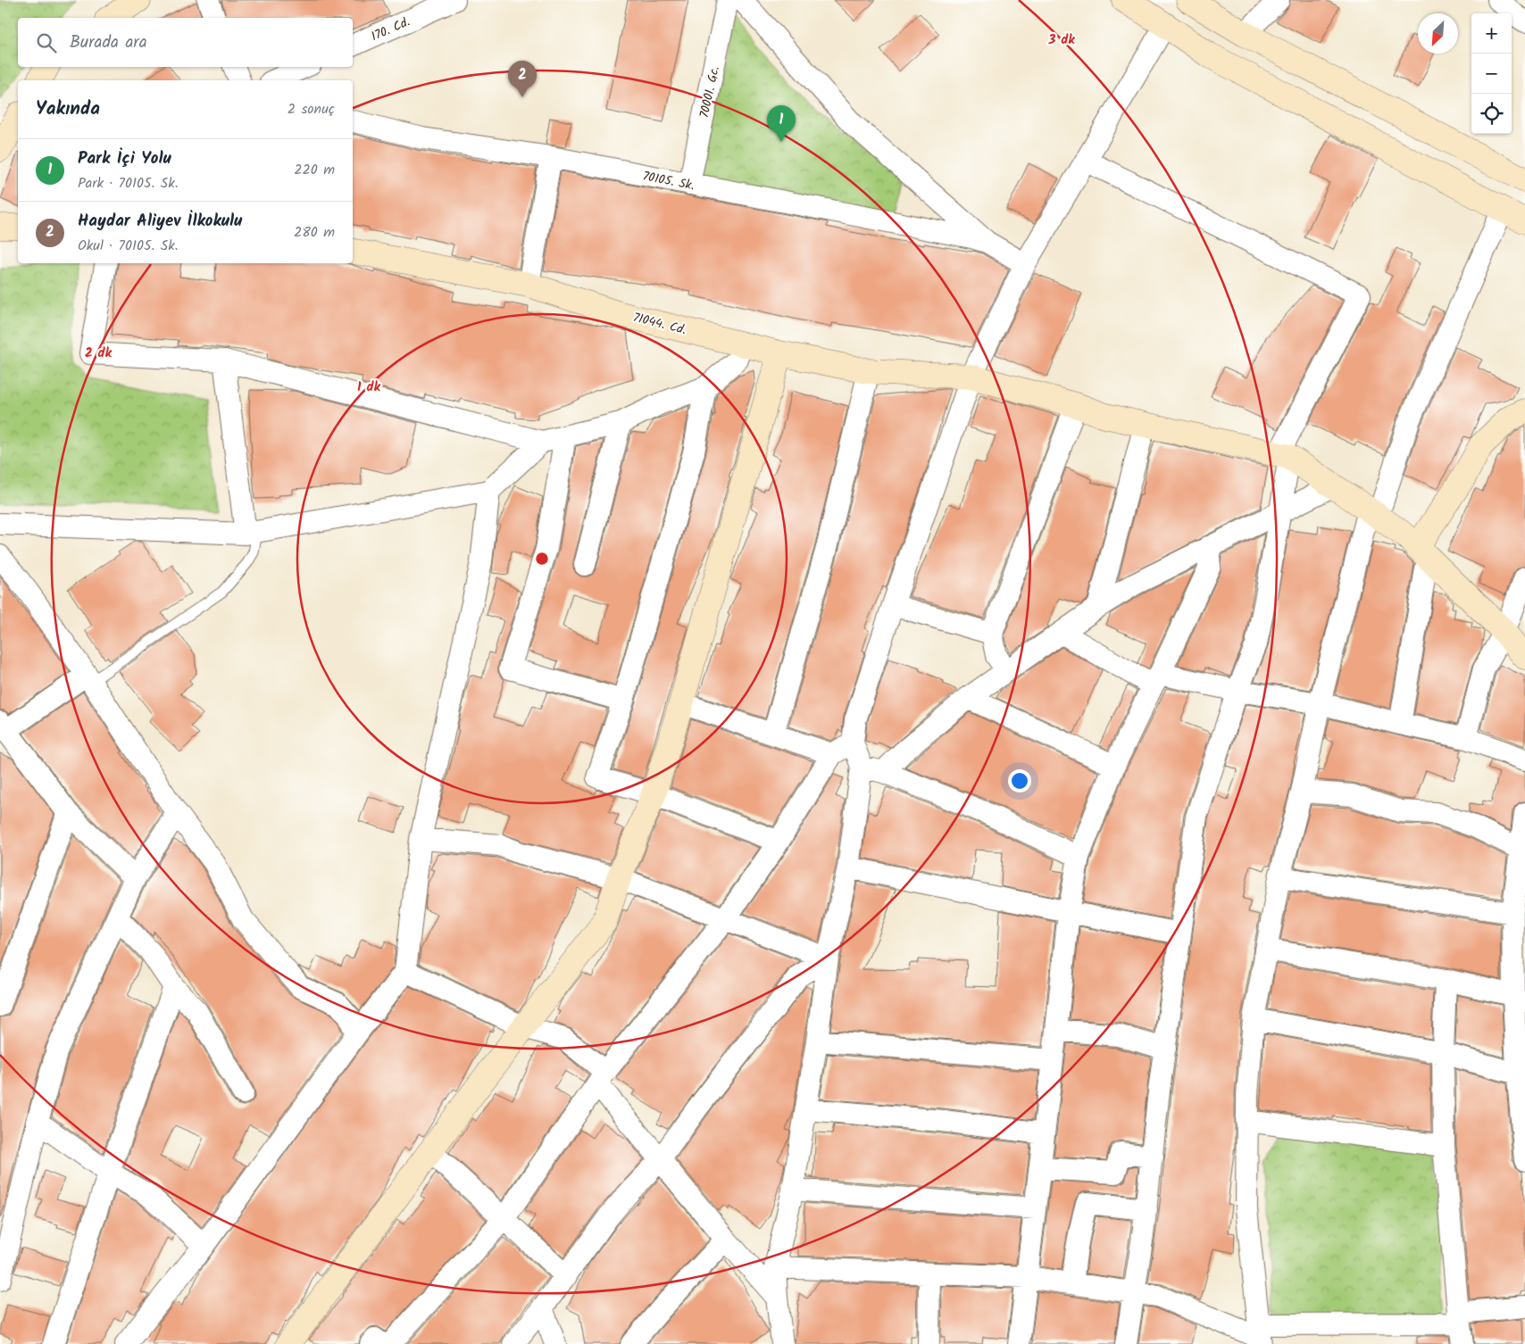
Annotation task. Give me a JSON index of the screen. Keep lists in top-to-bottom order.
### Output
{
  "streets": {
    "street": [
      "170. Cd.",
      "70001. Gc.",
      "70105. Sk.",
      "71044. Cd."
    ]
  },
  "crossings": [
    ["70001. Gc.", "70105. Sk."]
  ],
  "north": "bottom left",
  "page": {
    "map_buttons": ["+", "−"],
    "search": "Burada ara",
    "pins": ["2", "1"],
    "heading": ["Yakında", "2 sonuç"],
    "list": [
      {
        "mark": "1",
        "name": "Park İçi Yolu",
        "note": "Park · 70105. Sk.",
        "value": "220 m"
      },
      {
        "mark": "2",
        "name": "Haydar Aliyev İlkokulu",
        "note": "Okul · 70105. Sk.",
        "value": "280 m"
      }
    ]
  },
  "rings": ["3 dk", "2 dk", "1 dk"]
}
